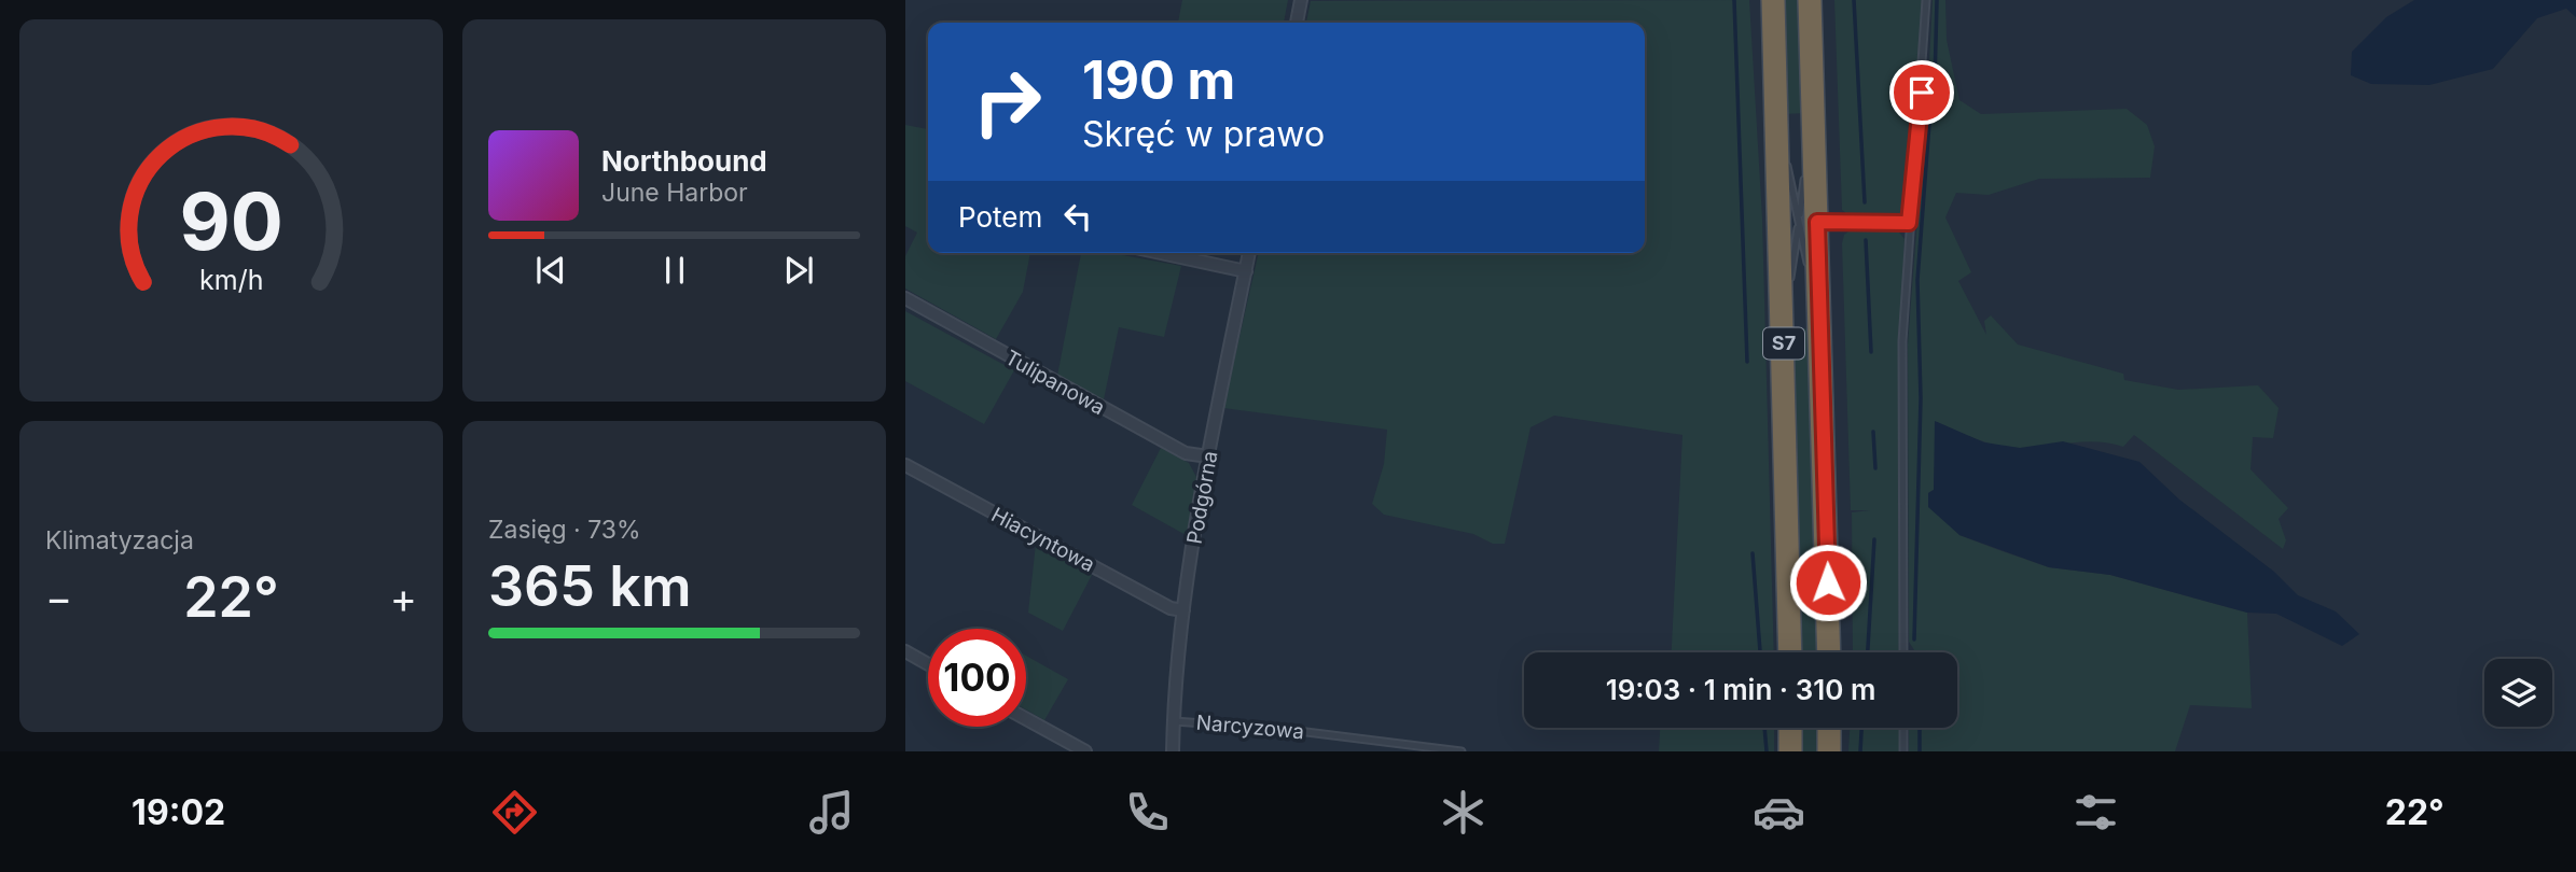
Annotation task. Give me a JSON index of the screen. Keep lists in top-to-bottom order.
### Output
{
  "streets": {
    "highway": ["S7"],
    "street": ["Tulipanowa", "Podgórna", "Hiacyntowa"],
    "lane": ["Narcyzowa"]
  },
  "crossings": [
    ["Tulipanowa", "Podgórna"],
    ["Podgórna", "Hiacyntowa"],
    ["Podgórna", "Narcyzowa"]
  ],
  "page": {
    "turn": ["190 m", "Skręć w prawo"],
    "song": ["Northbound", "June Harbor"],
    "then": "Potem",
    "tile": [
      "Klimatyzacja",
      ["Zasięg · 73%", "365 km"]
    ],
    "heat": ["−", "22°", "+"],
    "limit": "100",
    "trip": "19:03 · 1 min · 310 m",
    "tabs": ["19:02", "22°"],
    "gauge": ["90", "km/h"]
  }
}
